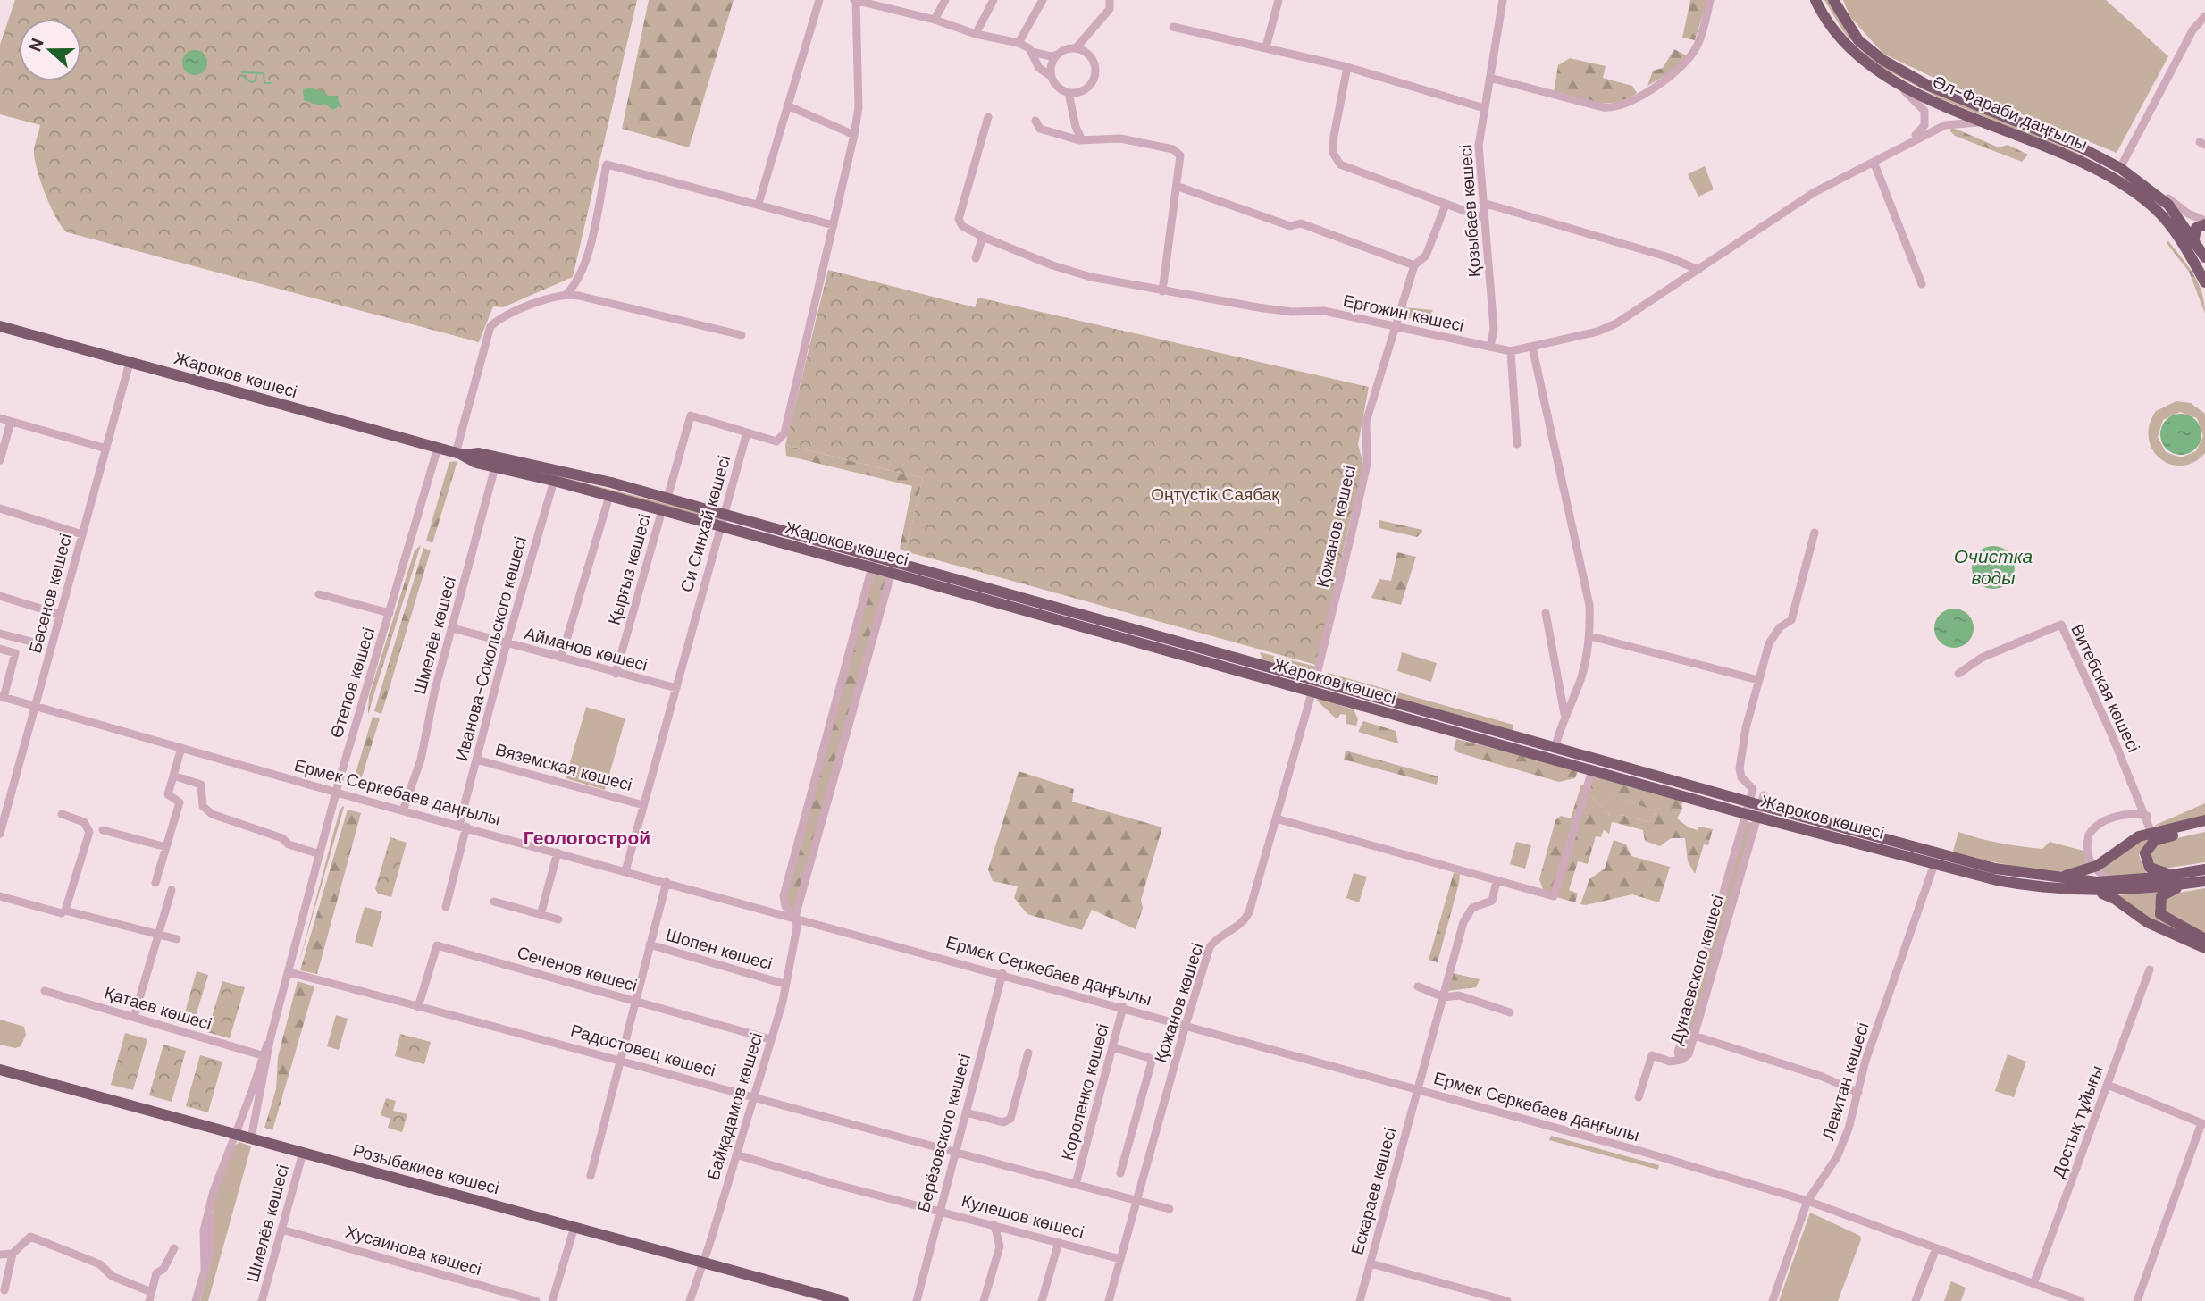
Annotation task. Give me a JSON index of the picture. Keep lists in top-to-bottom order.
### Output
{
  "streets": {
    "main road": ["Әл-Фараби даңғылы", "Жароков көшесі", "Розыбакиев көшесі"],
    "street": [
      "Қозыбаев көшесі",
      "Ерғожин көшесі",
      "Си Синхай көшесі",
      "Қожанов көшесі",
      "Қырғыз көшесі",
      "Бәсенов көшесі",
      "Шмелёв көшесі",
      "Иванова-Сокольского көшесі",
      "Айманов көшесі",
      "Өтепов көшесі",
      "Витебская көшесі",
      "Вяземская көшесі",
      "Ермек Серкебаев даңғылы",
      "Шопен көшесі",
      "Сеченов көшесі",
      "Дунаевского көшесі",
      "Қатаев көшесі",
      "Радостовец көшесі",
      "Левитан көшесі",
      "Короленко көшесі",
      "Байқадамов көшесі",
      "Достық тұйығы",
      "Берёзовского көшесі",
      "Ескараев көшесі",
      "Кулешов көшесі",
      "Хусаинова көшесі"
    ]
  },
  "crossings": [
    ["Әл-Фараби даңғылы", "Ерғожин көшесі"],
    ["Қозыбаев көшесі", "Ерғожин көшесі"],
    ["Ерғожин көшесі", "Қожанов көшесі"],
    ["Жароков көшесі", "Си Синхай көшесі"],
    ["Жароков көшесі", "Қожанов көшесі"],
    ["Жароков көшесі", "Қырғыз көшесі"],
    ["Жароков көшесі", "Бәсенов көшесі"],
    ["Жароков көшесі", "Шмелёв көшесі"],
    ["Жароков көшесі", "Иванова-Сокольского көшесі"],
    ["Жароков көшесі", "Өтепов көшесі"],
    ["Жароков көшесі", "Дунаевского көшесі"],
    ["Жароков көшесі", "Левитан көшесі"],
    ["Жароков көшесі", "Байқадамов көшесі"],
    ["Си Синхай көшесі", "Айманов көшесі"],
    ["Си Синхай көшесі", "Вяземская көшесі"],
    ["Си Синхай көшесі", "Ермек Серкебаев даңғылы"],
    ["Қожанов көшесі", "Ермек Серкебаев даңғылы"],
    ["Қожанов көшесі", "Радостовец көшесі"],
    ["Қожанов көшесі", "Кулешов көшесі"],
    ["Қырғыз көшесі", "Айманов көшесі"],
    ["Бәсенов көшесі", "Ермек Серкебаев даңғылы"],
    ["Шмелёв көшесі", "Айманов көшесі"],
    ["Шмелёв көшесі", "Ермек Серкебаев даңғылы"],
    ["Шмелёв көшесі", "Розыбакиев көшесі"],
    ["Шмелёв көшесі", "Хусаинова көшесі"],
    ["Иванова-Сокольского көшесі", "Айманов көшесі"],
    ["Иванова-Сокольского көшесі", "Вяземская көшесі"],
    ["Иванова-Сокольского көшесі", "Ермек Серкебаев даңғылы"],
    ["Өтепов көшесі", "Ермек Серкебаев даңғылы"],
    ["Өтепов көшесі", "Қатаев көшесі"],
    ["Өтепов көшесі", "Радостовец көшесі"],
    ["Өтепов көшесі", "Розыбакиев көшесі"],
    ["Ермек Серкебаев даңғылы", "Левитан көшесі"],
    ["Ермек Серкебаев даңғылы", "Короленко көшесі"],
    ["Ермек Серкебаев даңғылы", "Байқадамов көшесі"],
    ["Ермек Серкебаев даңғылы", "Достық тұйығы"],
    ["Ермек Серкебаев даңғылы", "Берёзовского көшесі"],
    ["Ермек Серкебаев даңғылы", "Ескараев көшесі"],
    ["Сеченов көшесі", "Радостовец көшесі"],
    ["Сеченов көшесі", "Байқадамов көшесі"],
    ["Радостовец көшесі", "Короленко көшесі"],
    ["Радостовец көшесі", "Байқадамов көшесі"],
    ["Радостовец көшесі", "Берёзовского көшесі"],
    ["Байқадамов көшесі", "Розыбакиев көшесі"],
    ["Байқадамов көшесі", "Кулешов көшесі"],
    ["Берёзовского көшесі", "Кулешов көшесі"]
  ],
  "districts": ["Геологострой"],
  "water": ["Очистка воды"],
  "parks": ["Оңтүстік Саябақ"],
  "north": "left"
}
